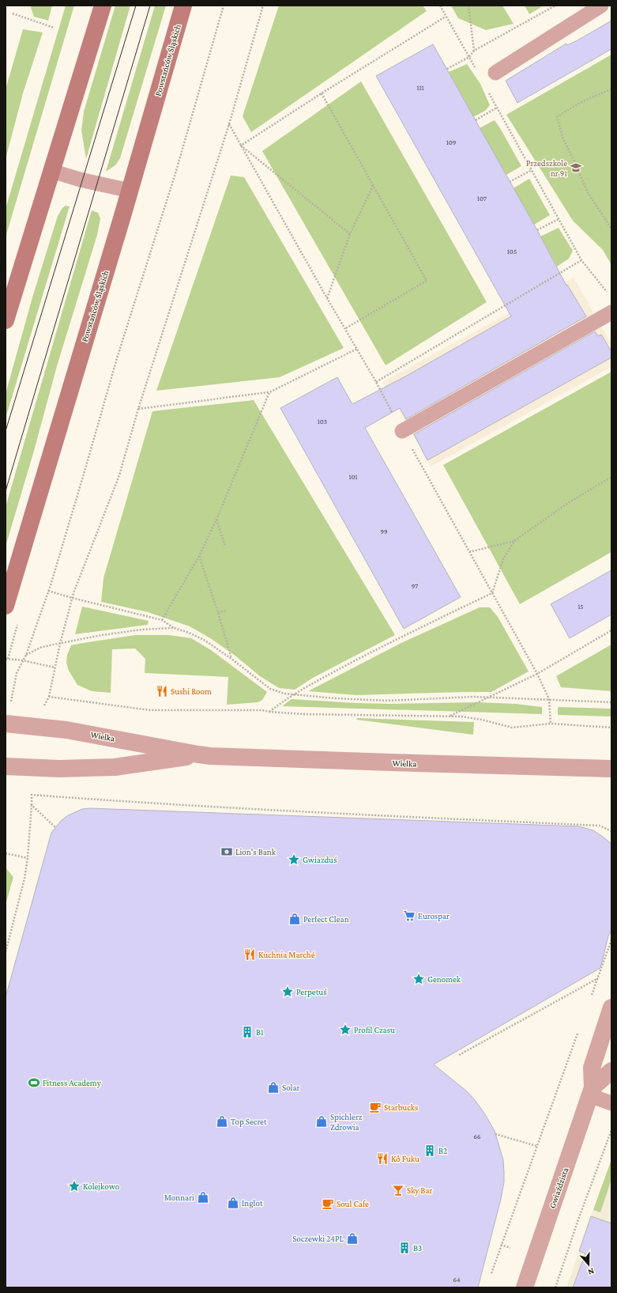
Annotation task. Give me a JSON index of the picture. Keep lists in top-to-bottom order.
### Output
{
  "streets": {
    "main road": ["Powstańców Śląskich"],
    "street": ["Wielka", "Gwiaździsta"]
  },
  "places": {
    "school or university": ["Przedszkole nr 91"],
    "restaurant": ["Sushi Room", "Kuchnia Marché", "Kô Fuku"],
    "bank": ["Lion's Bank"],
    "place": [
      "Gwiazduś",
      "Genomek",
      "Perpetuś",
      "Profil Czasu",
      "Kolejkowo"
    ],
    "supermarket": ["Eurospar"],
    "shop": [
      "Perfect Clean",
      "Solar",
      "Top Secret",
      "Spichlerz Zdrowia",
      "Monnari",
      "Inglot",
      "Soczewki 24PL"
    ],
    "building": ["B1", "B2", "B3"],
    "sports": ["Fitness Academy"],
    "cafe": ["Starbucks", "Soul Cafe"],
    "bar": ["Sky Bar"]
  },
  "house_numbers": [
    "111",
    "109",
    "107",
    "105",
    "103",
    "101",
    "99",
    "97",
    "15",
    "66",
    "64"
  ],
  "north": "bottom"
}
